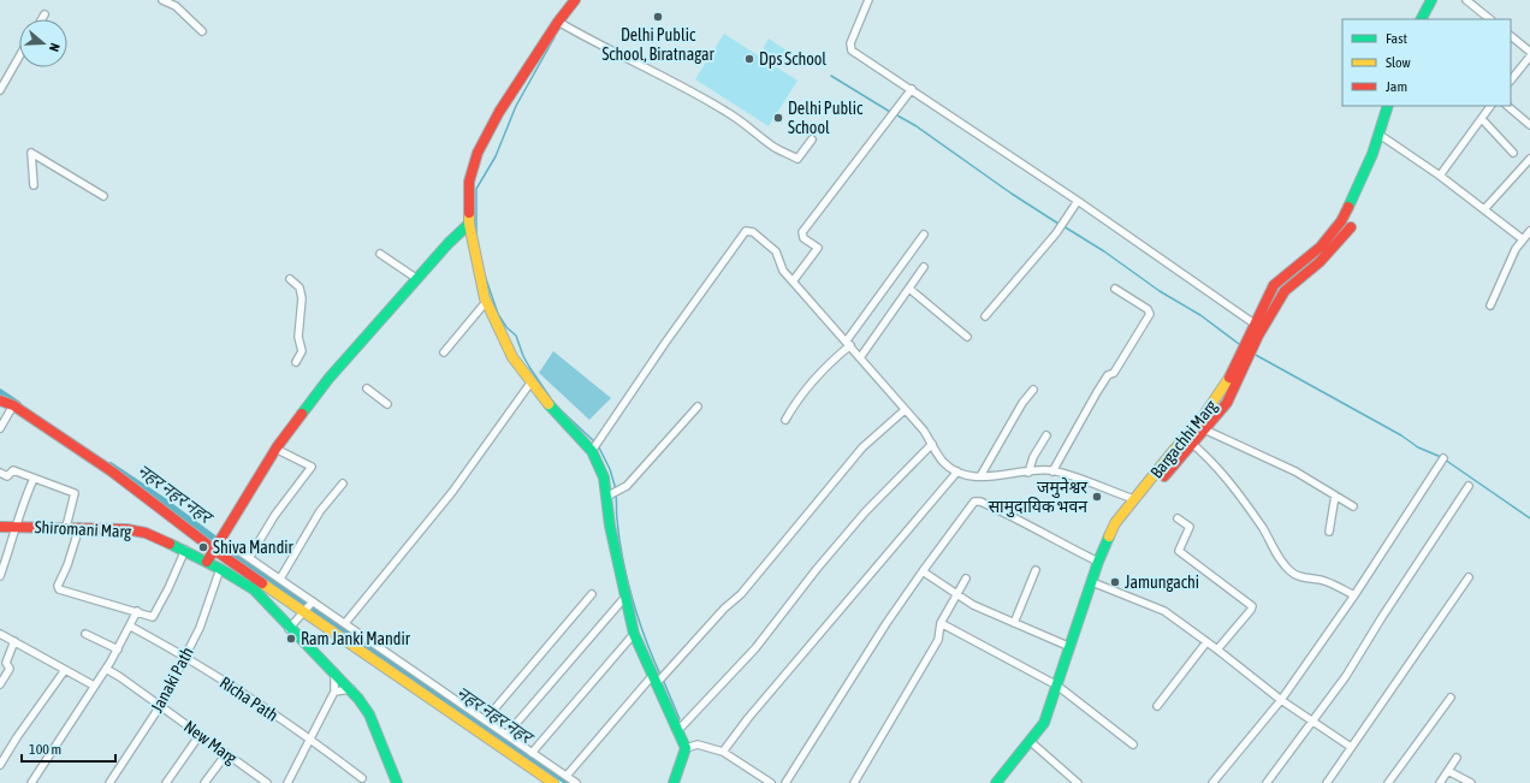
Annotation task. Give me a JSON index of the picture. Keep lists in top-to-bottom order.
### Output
{
  "streets": {
    "street": [
      "Bargachhi Marg",
      "Shiromani Marg",
      "Janaki Path",
      "Richa Path",
      "New Marg"
    ]
  },
  "crossings": [
    ["Shiromani Marg", "Janaki Path"],
    ["Janaki Path", "Richa Path"],
    ["Janaki Path", "New Marg"]
  ],
  "water": ["नहर नहर नहर"],
  "places": [
    "Delhi Public School, Biratnagar",
    "Dps School",
    "Delhi Public School",
    "जमुनेश्वर सामुदायिक भवन",
    "Shiva Mandir",
    "Jamungachi",
    "Ram Janki Mandir"
  ],
  "legend": ["Fast", "Slow", "Jam"],
  "scale_bar": "100 m",
  "north": "right"
}
